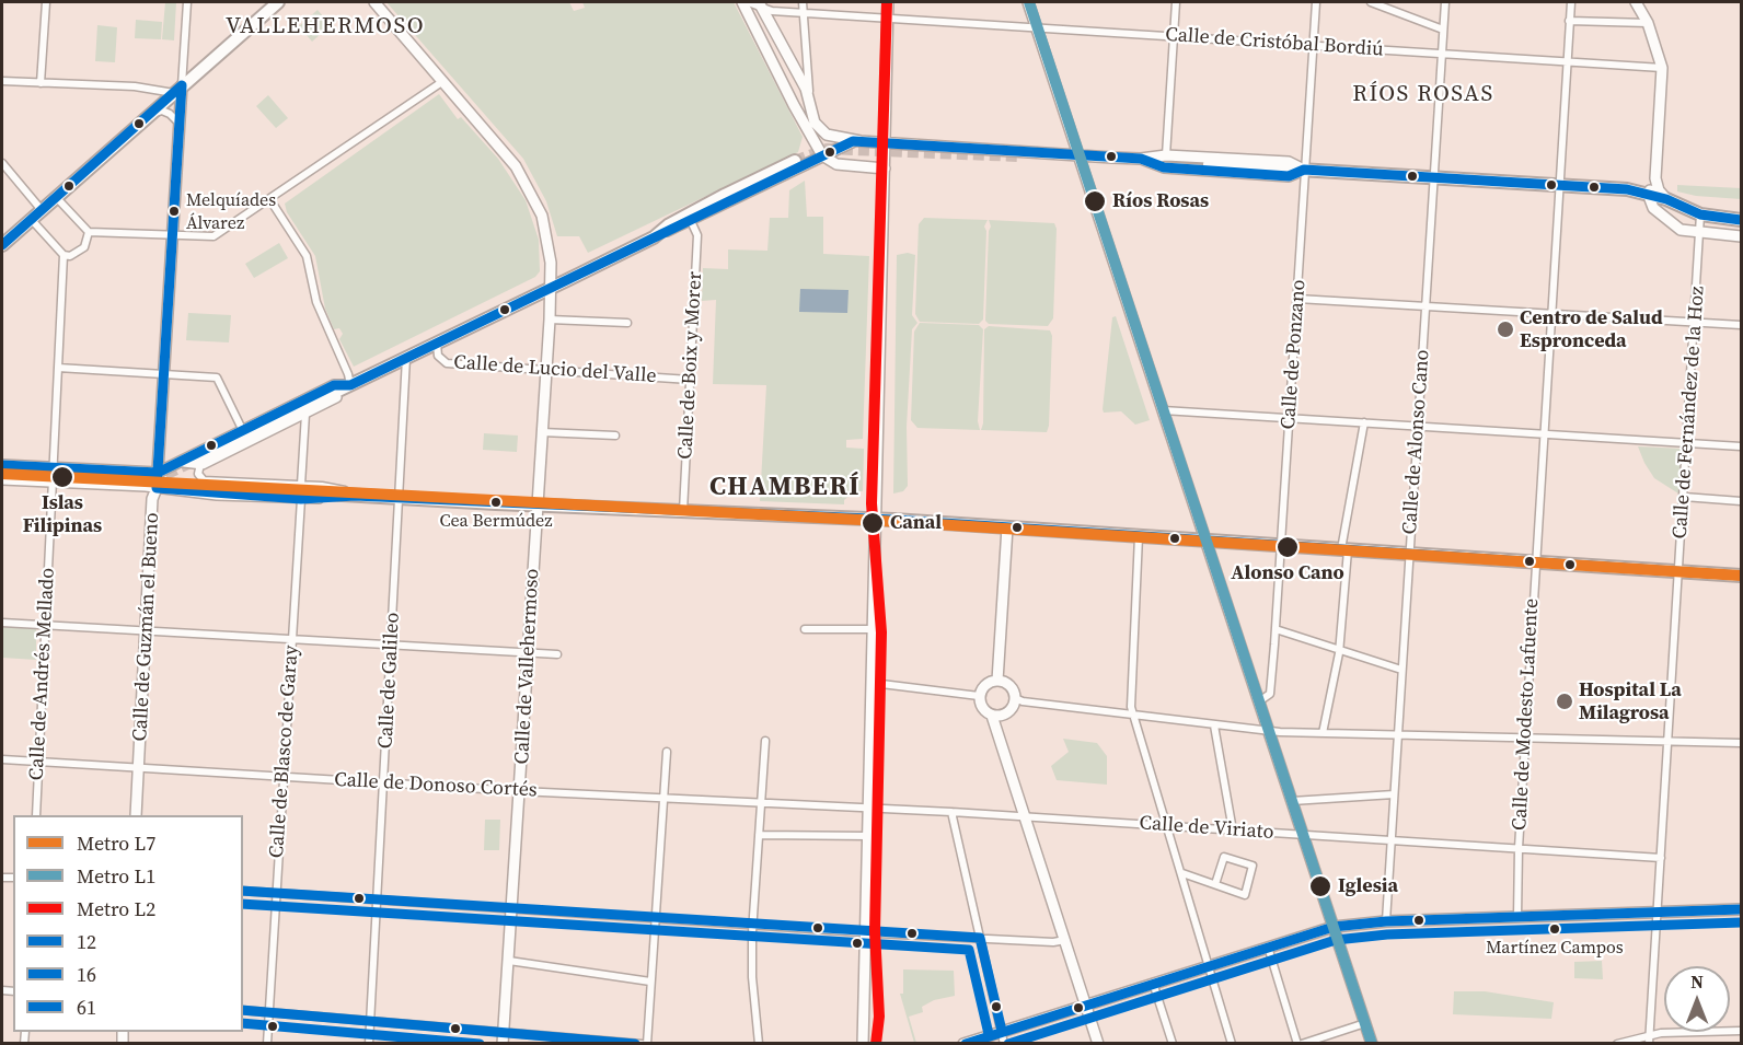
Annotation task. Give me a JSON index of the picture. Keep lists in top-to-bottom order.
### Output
{
  "streets": {
    "street": [
      "Calle de Cristóbal Bordiú",
      "Calle de Ponzano",
      "Calle de Boix y Morer",
      "Calle de Lucio del Valle",
      "Calle de Fernández de la Hoz",
      "Calle de Alonso Cano",
      "Calle de Guzmán el Bueno",
      "Calle de Vallehermoso",
      "Calle de Andrés Mellado",
      "Calle de Galileo",
      "Calle de Modesto Lafuente",
      "Calle de Blasco de Garay",
      "Calle de Donoso Cortés",
      "Calle de Viriato"
    ]
  },
  "crossings": [
    ["Calle de Cristóbal Bordiú", "Calle de Ponzano"],
    ["Calle de Cristóbal Bordiú", "Calle de Alonso Cano"],
    ["Calle de Cristóbal Bordiú", "Calle de Modesto Lafuente"],
    ["Calle de Boix y Morer", "Calle de Lucio del Valle"],
    ["Calle de Lucio del Valle", "Calle de Vallehermoso"],
    ["Calle de Fernández de la Hoz", "Calle de Viriato"],
    ["Calle de Alonso Cano", "Calle de Viriato"],
    ["Calle de Guzmán el Bueno", "Calle de Donoso Cortés"],
    ["Calle de Vallehermoso", "Calle de Donoso Cortés"],
    ["Calle de Andrés Mellado", "Calle de Donoso Cortés"],
    ["Calle de Galileo", "Calle de Donoso Cortés"],
    ["Calle de Modesto Lafuente", "Calle de Viriato"],
    ["Calle de Blasco de Garay", "Calle de Donoso Cortés"],
    ["Calle de Donoso Cortés", "Calle de Viriato"]
  ],
  "districts": ["VALLEHERMOSO", "RÍOS ROSAS", "CHAMBERÍ"],
  "places": [
    "Ríos Rosas",
    "Melquíades Álvarez",
    "Centro de Salud Espronceda",
    "Islas Filipinas",
    "Cea Bermúdez",
    "Canal",
    "Alonso Cano",
    "Hospital La Milagrosa",
    "Iglesia",
    "Martínez Campos"
  ],
  "lines": [
    "metro line L1",
    "metro line L2",
    "transit line 12",
    "metro line L7",
    "transit line 16",
    "transit line 61"
  ],
  "legend": [
    "Metro L7",
    "Metro L1",
    "Metro L2",
    "12",
    "16",
    "61"
  ],
  "north": "top"
}
